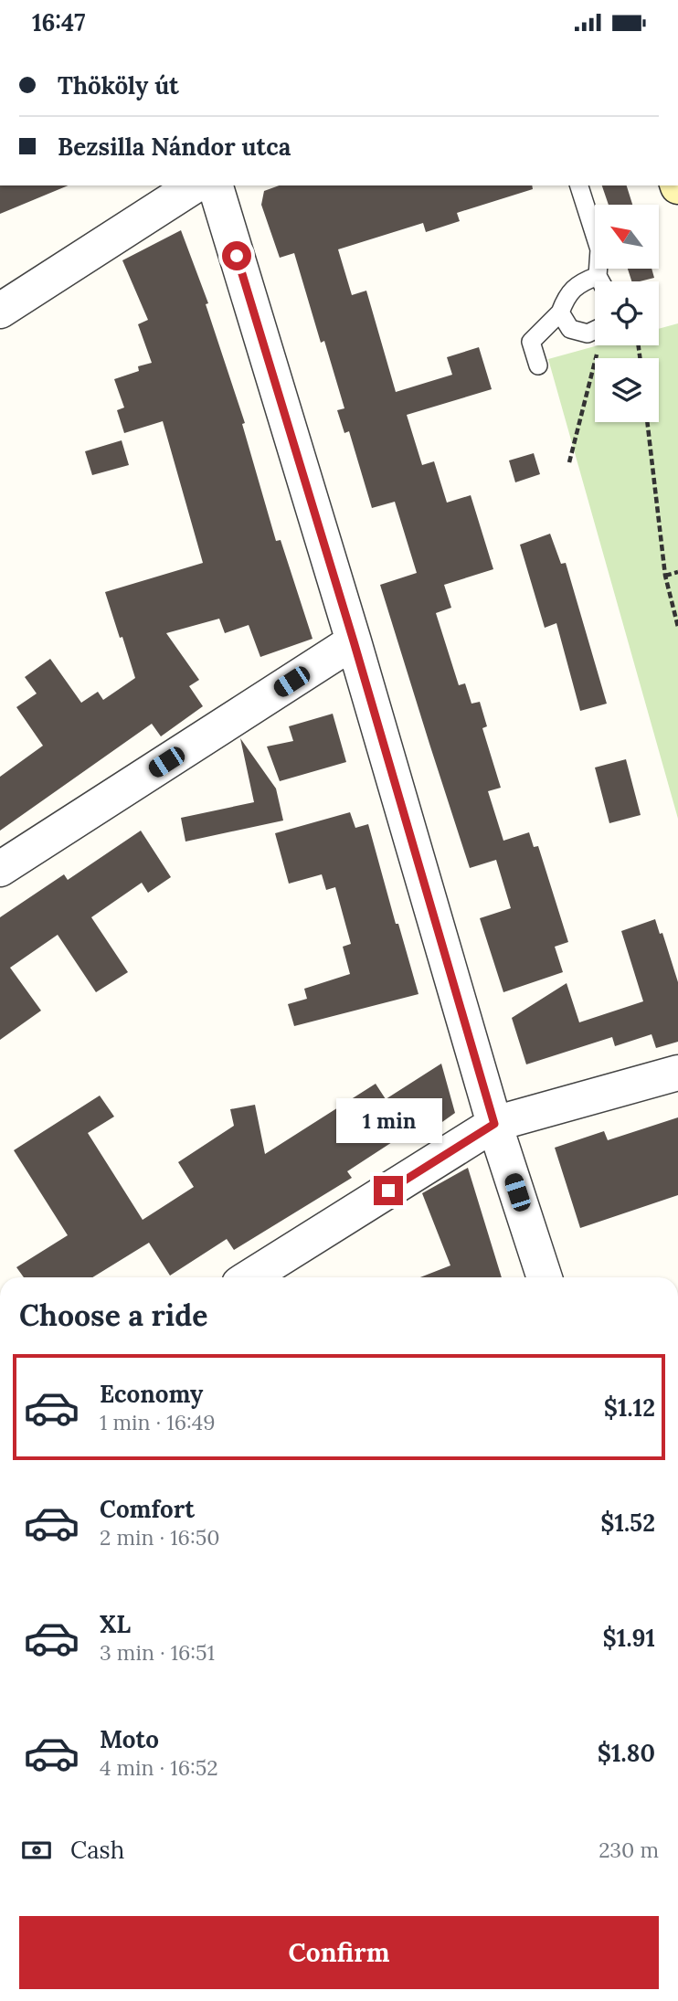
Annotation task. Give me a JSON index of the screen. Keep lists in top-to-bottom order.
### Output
{
  "north": "top left",
  "page": {
    "status": "16:47",
    "banner": ["Thököly út", "Bezsilla Nándor utca"],
    "bubble": "1 min",
    "heading": "Choose a ride",
    "list": [
      {
        "name": "Economy",
        "note": "1 min · 16:49",
        "value": "$1.12"
      },
      {
        "name": "Comfort",
        "note": "2 min · 16:50",
        "value": "$1.52"
      },
      {
        "name": "XL",
        "note": "3 min · 16:51",
        "value": "$1.91"
      },
      {
        "name": "Moto",
        "note": "4 min · 16:52",
        "value": "$1.80"
      }
    ],
    "pay": ["Cash", "230 m"],
    "buttons": "Confirm"
  }
}
